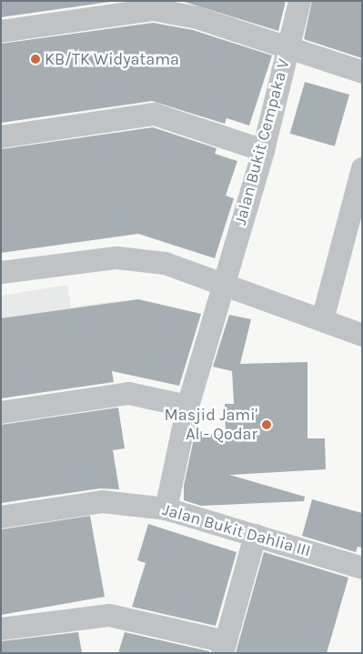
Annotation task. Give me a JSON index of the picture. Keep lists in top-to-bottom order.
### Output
{
  "streets": {
    "street": ["Jalan Bukit Cempaka V", "Jalan Bukit Dahlia III"]
  },
  "crossings": [
    ["Jalan Bukit Cempaka V", "Jalan Bukit Dahlia III"]
  ],
  "places": ["KB/TK Widyatama", "Masjid Jami' Al - Qodar"]
}
